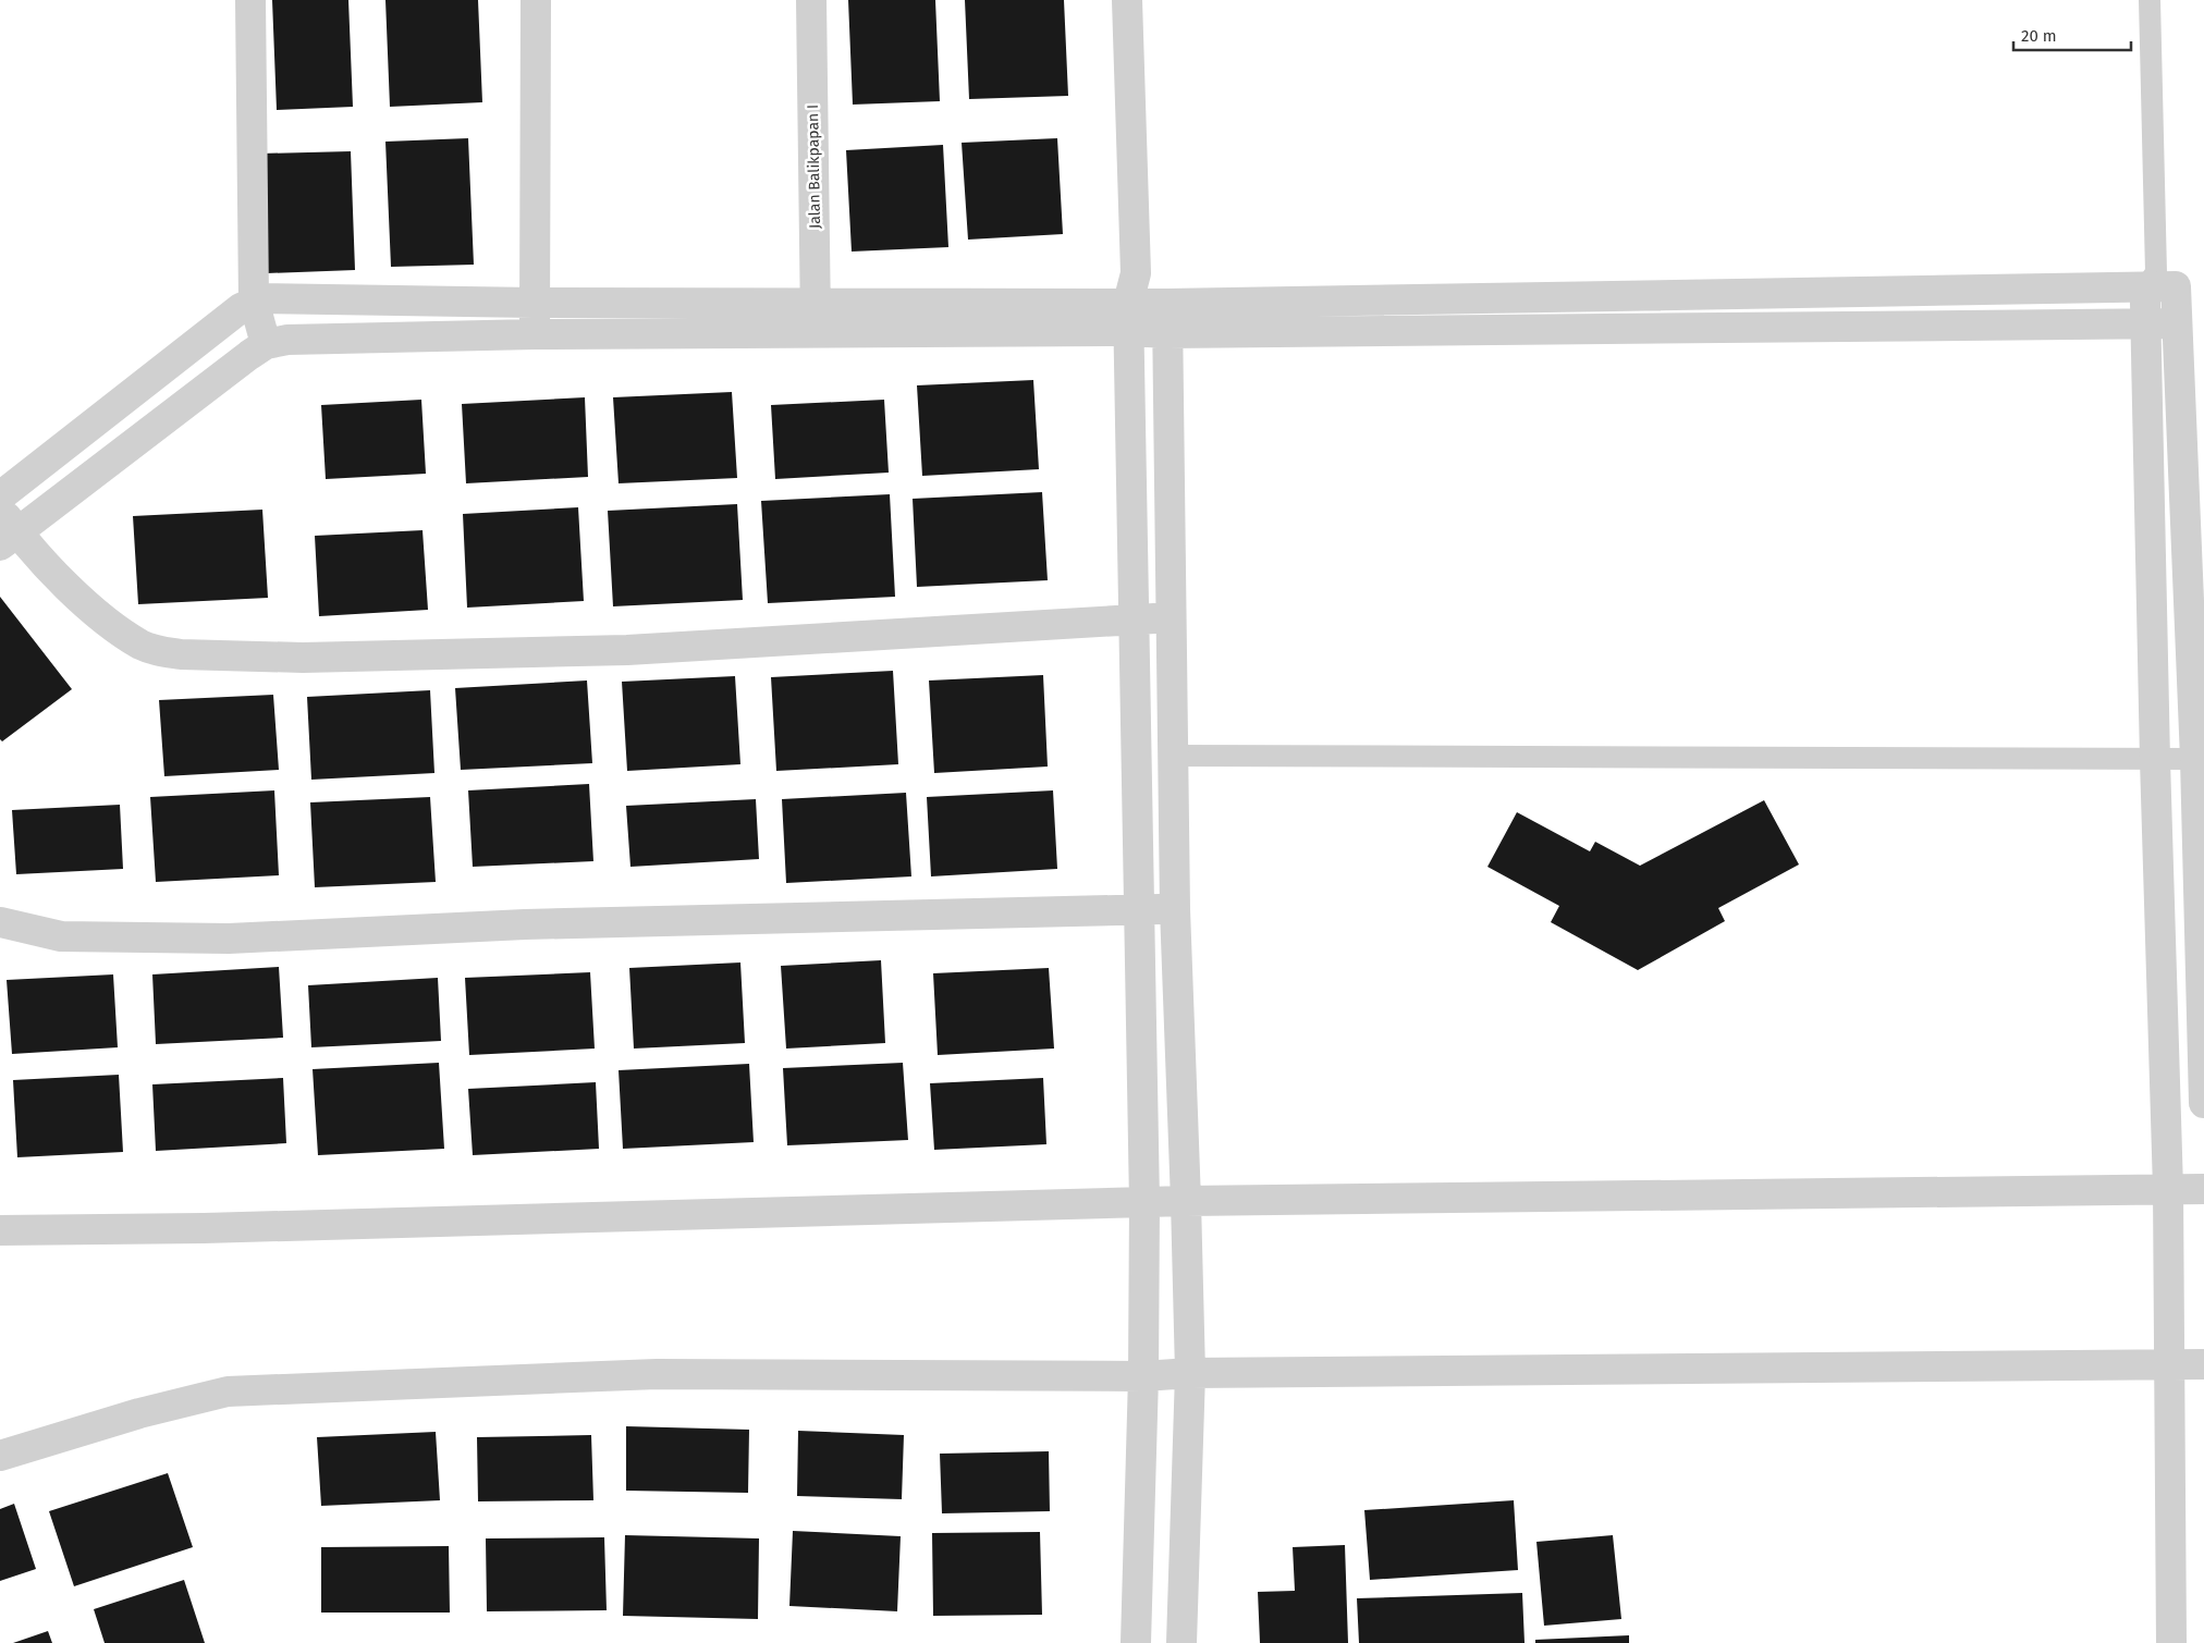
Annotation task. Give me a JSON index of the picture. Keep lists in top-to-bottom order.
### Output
{
  "streets": {
    "street": ["Jalan Balikpapan I"]
  },
  "scale_bar": "20 m"
}
